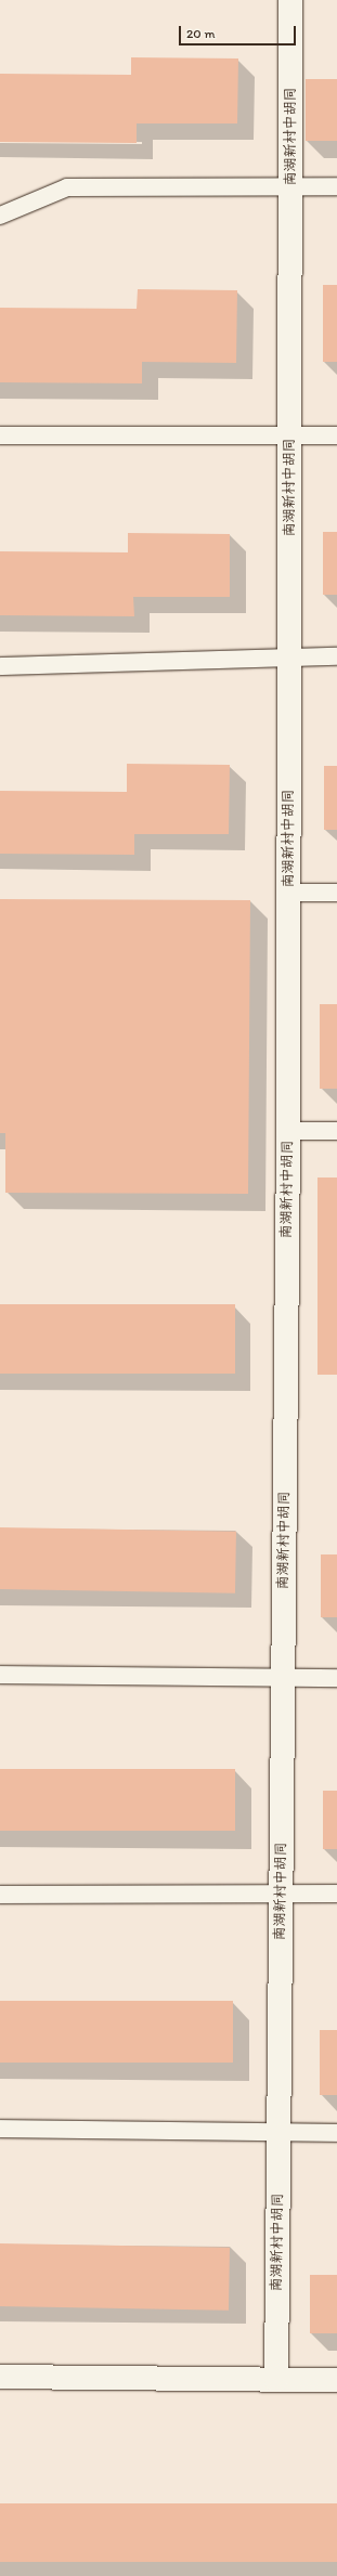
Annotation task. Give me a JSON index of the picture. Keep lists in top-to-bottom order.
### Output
{
  "streets": {
    "street": ["南湖新村中胡同"]
  },
  "scale_bar": "20 m"
}
